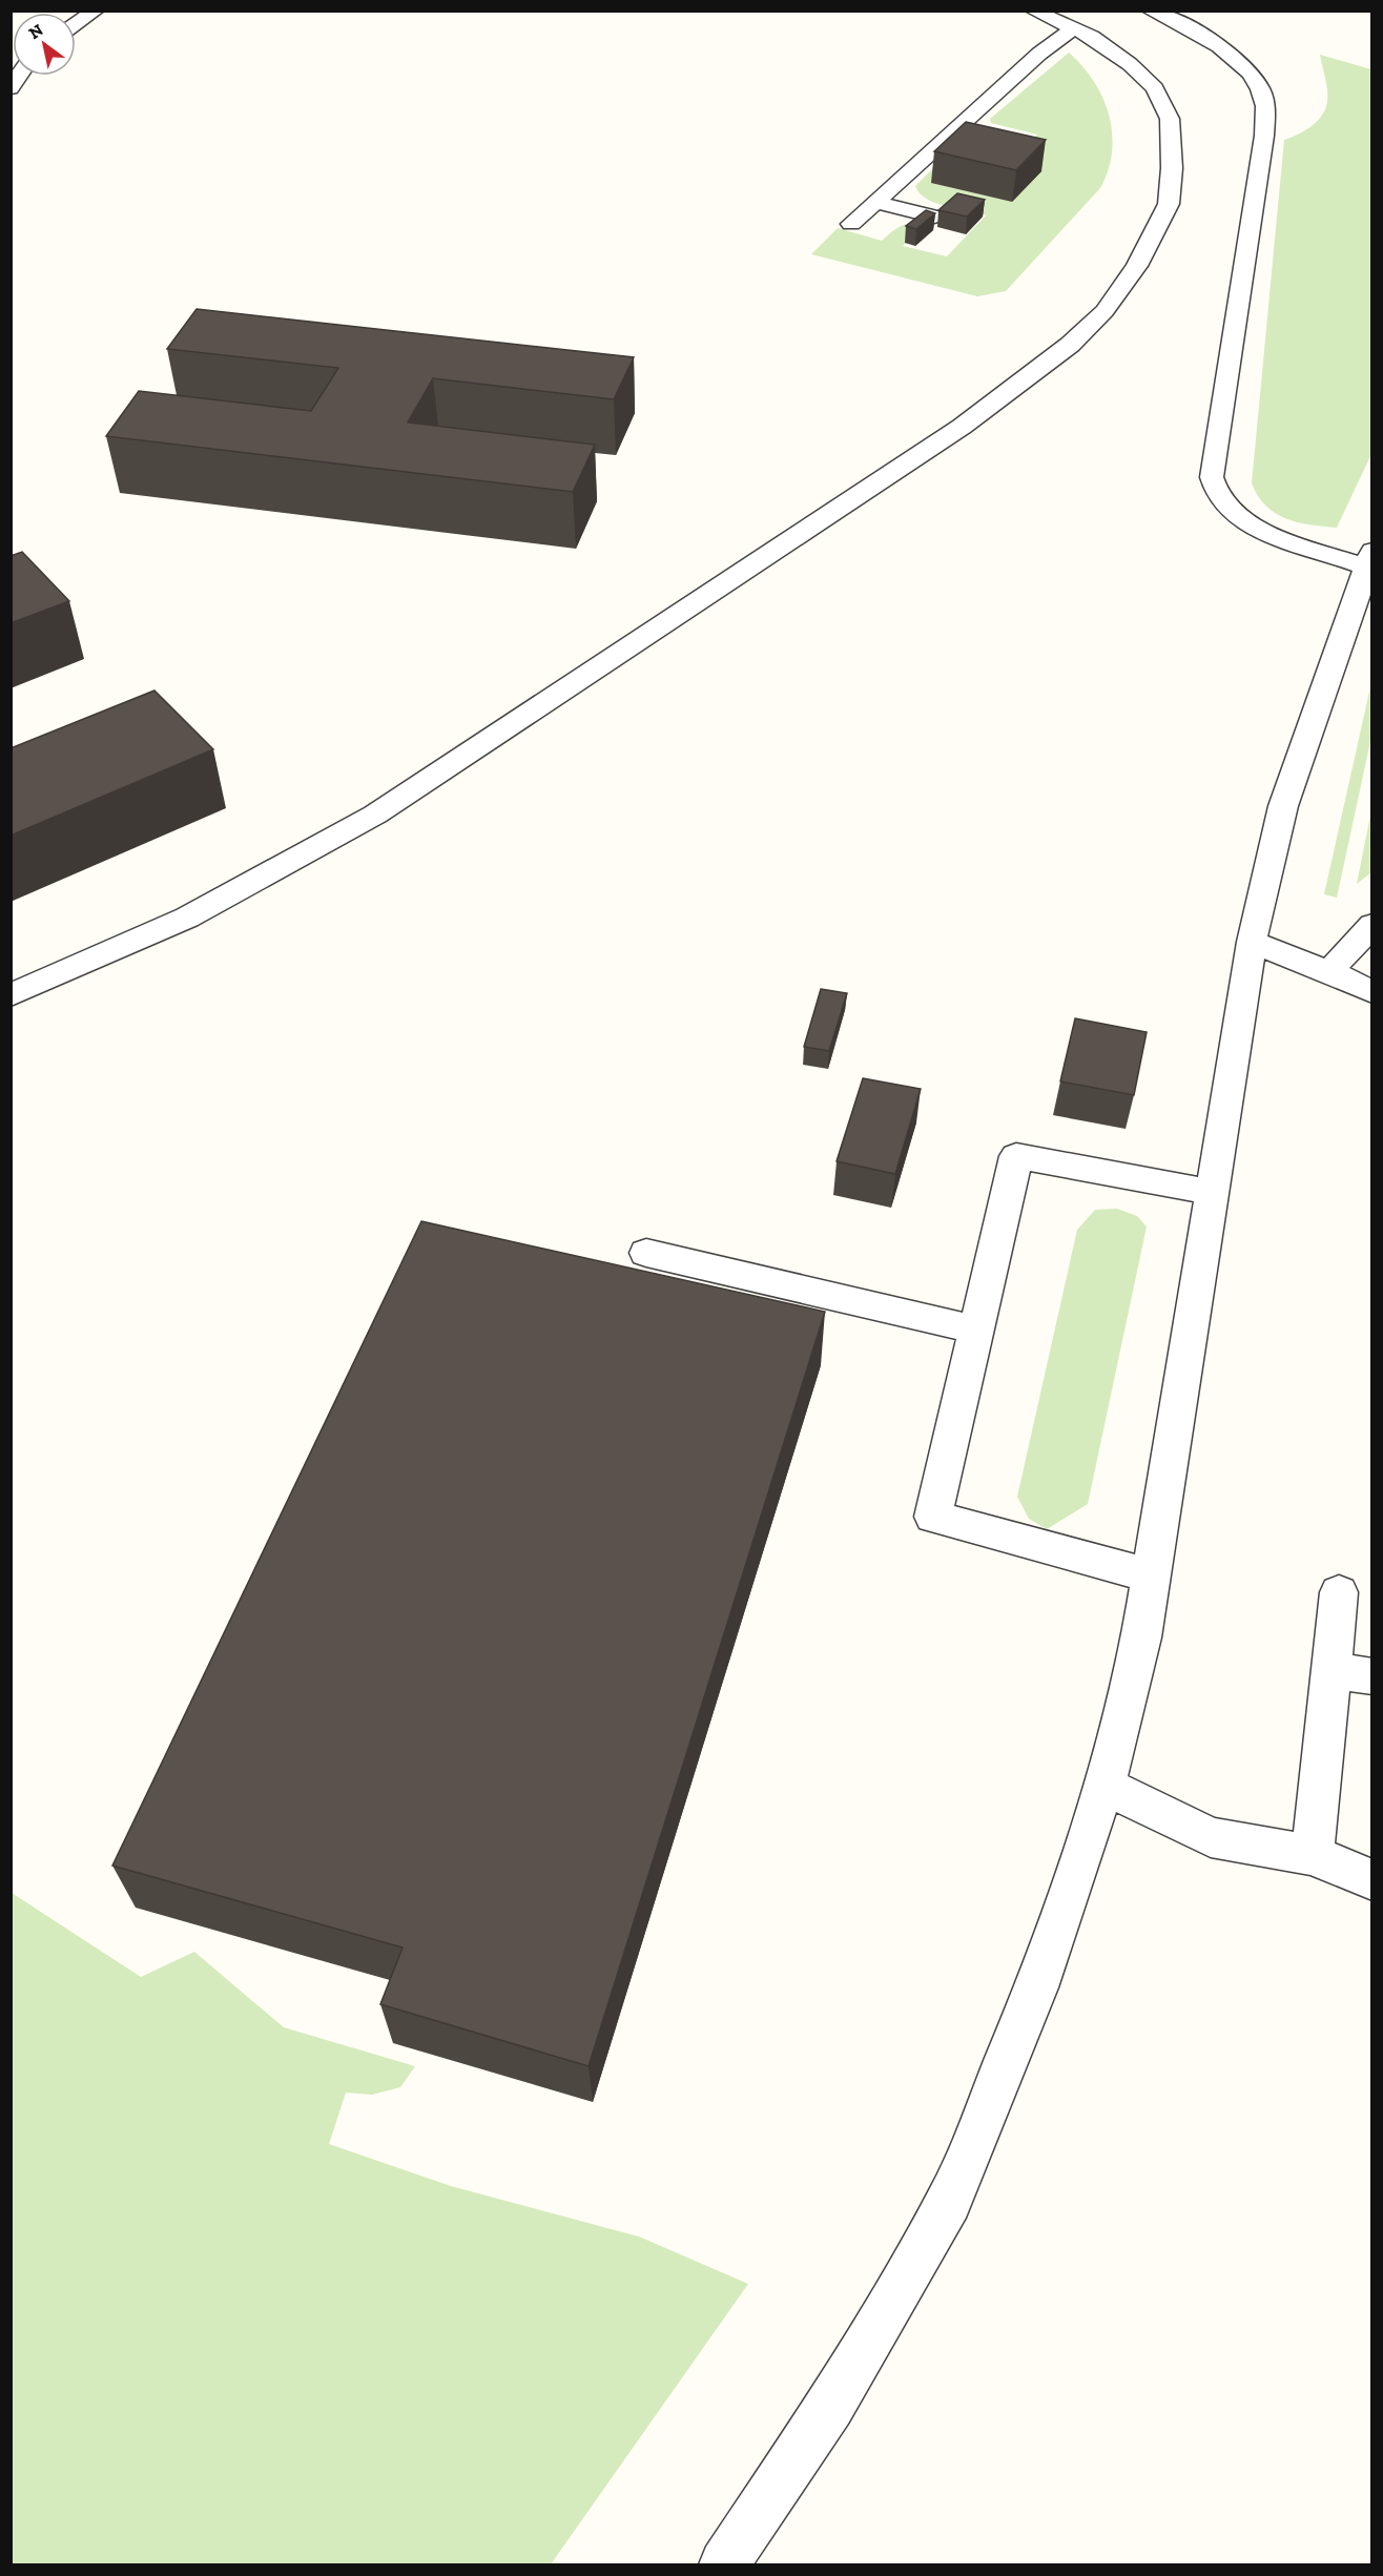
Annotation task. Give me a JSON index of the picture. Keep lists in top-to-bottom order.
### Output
{
  "north": "top left"
}
